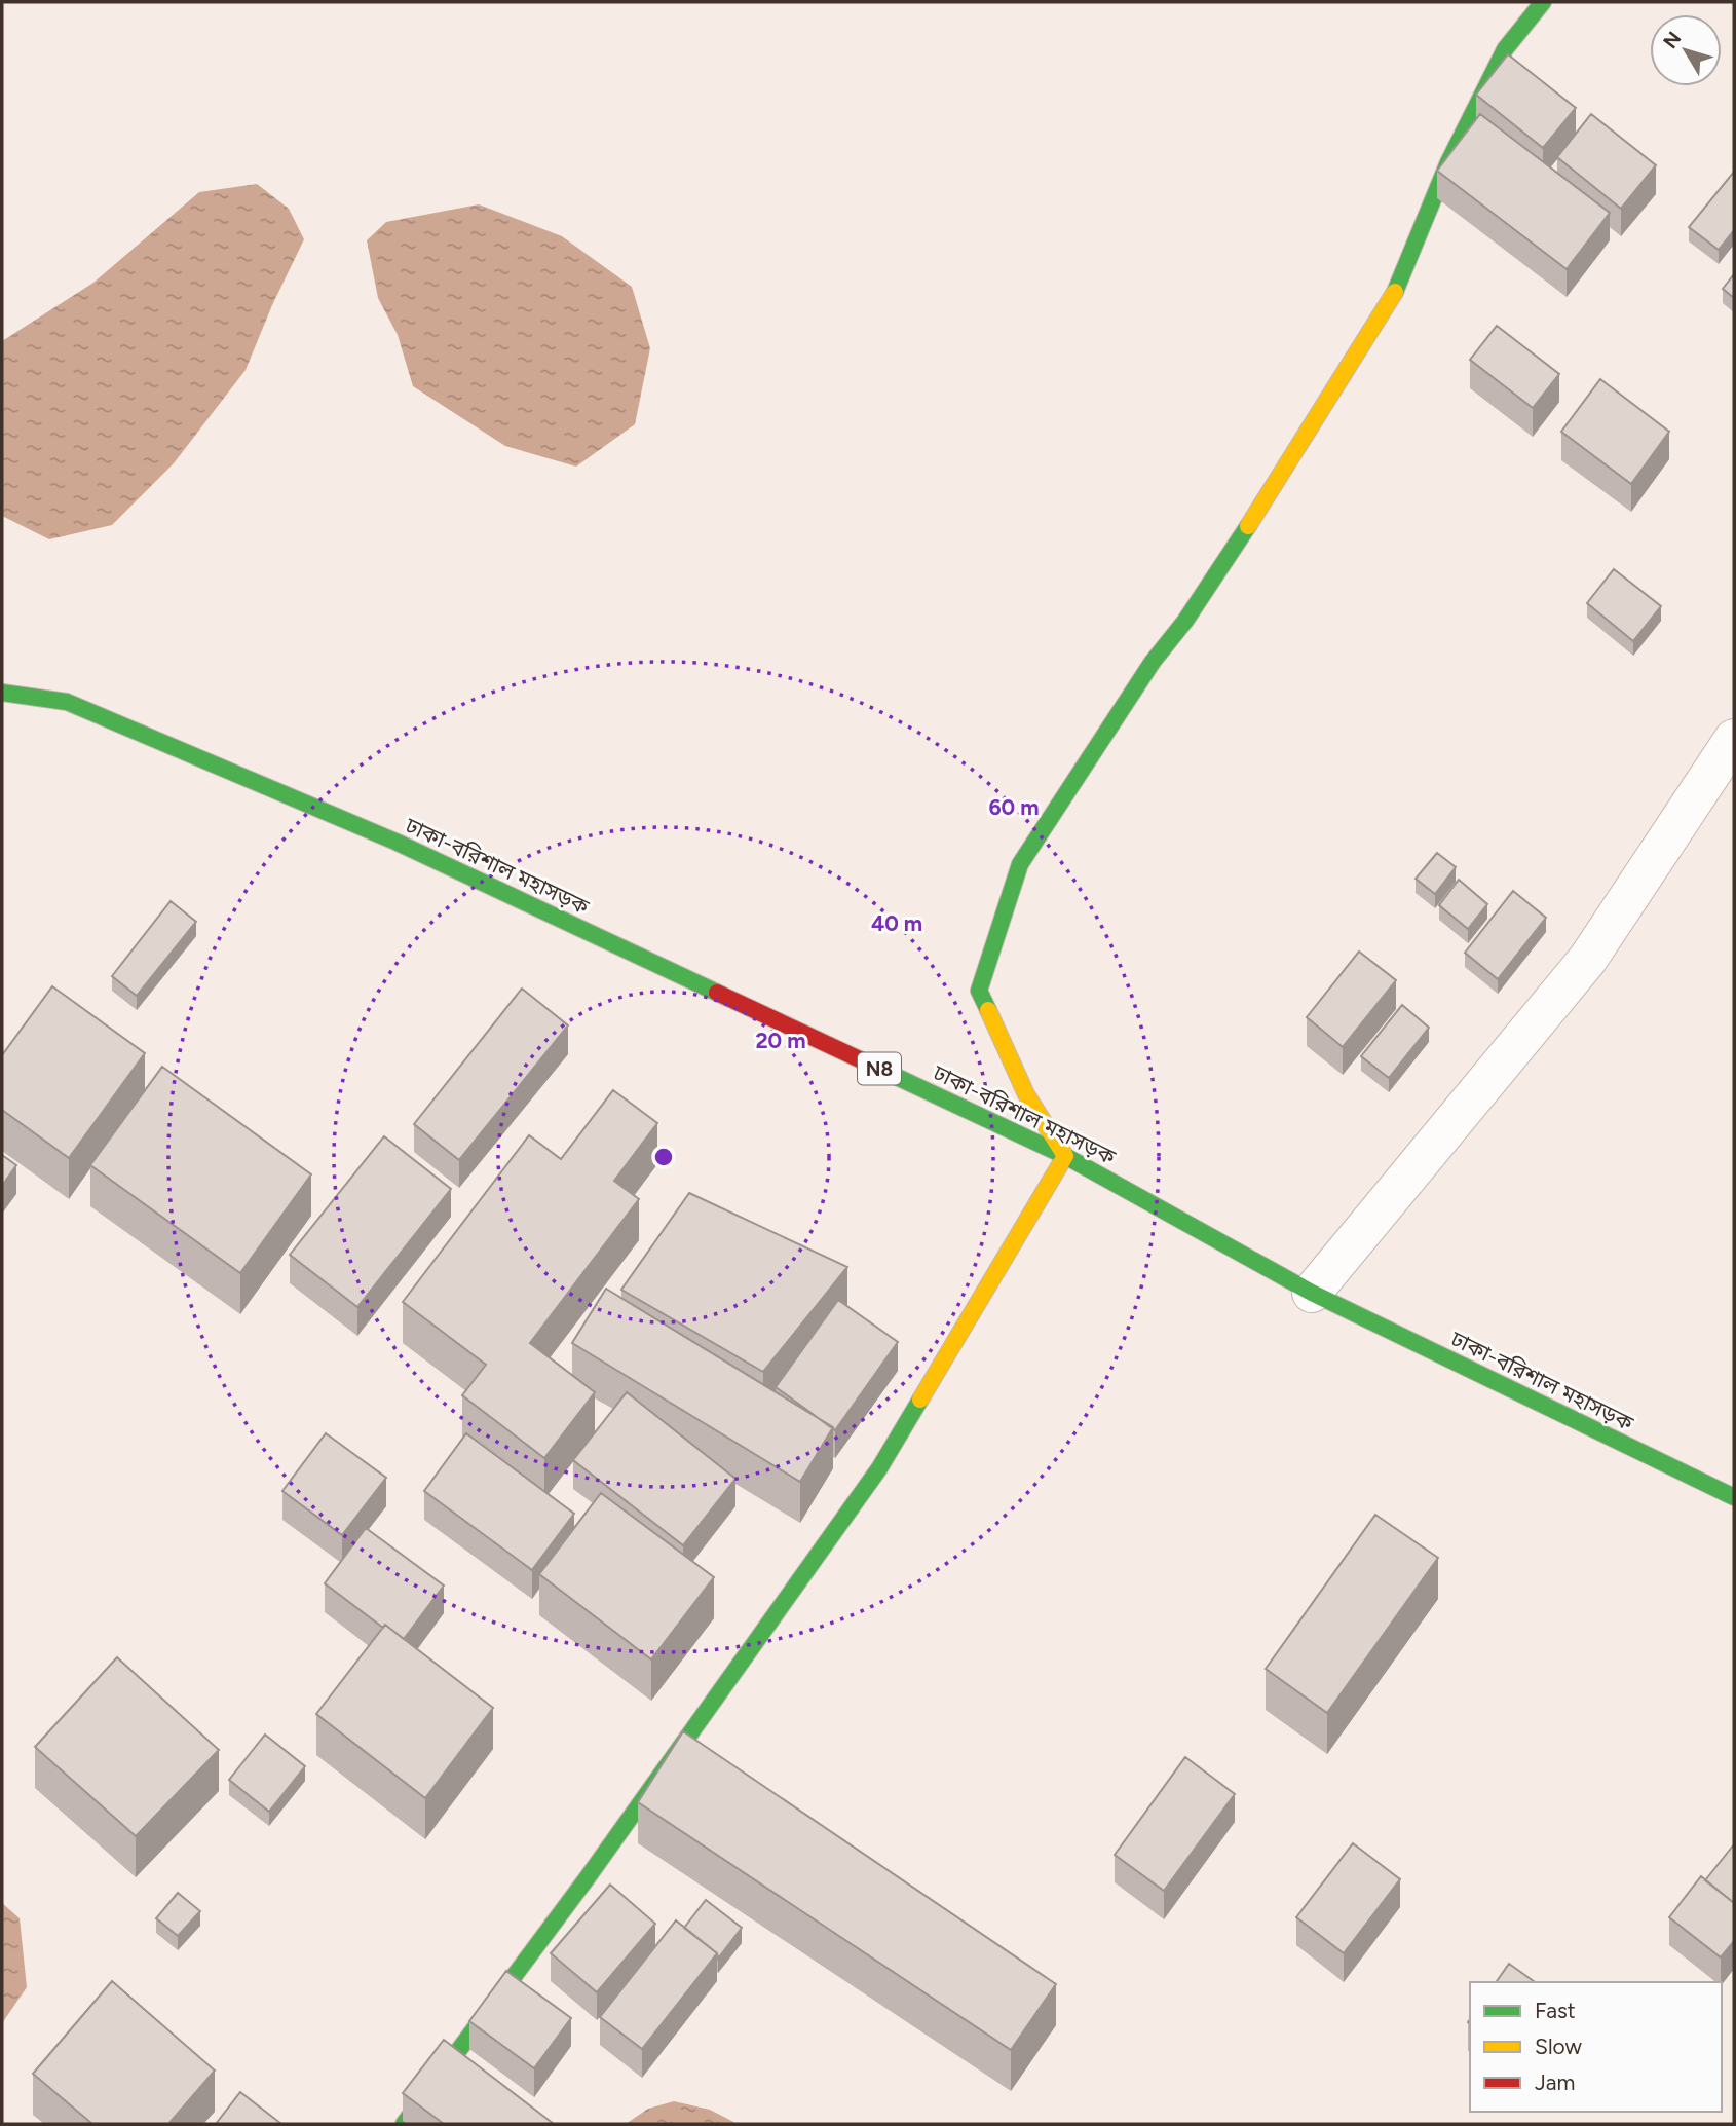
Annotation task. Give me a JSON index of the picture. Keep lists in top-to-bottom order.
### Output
{
  "streets": {
    "main road": ["ঢাকা-বরিশাল মহাসড়ক", "N8"]
  },
  "legend": ["Fast", "Slow", "Jam"],
  "north": "top left",
  "rings": ["60 m", "40 m", "20 m"]
}
